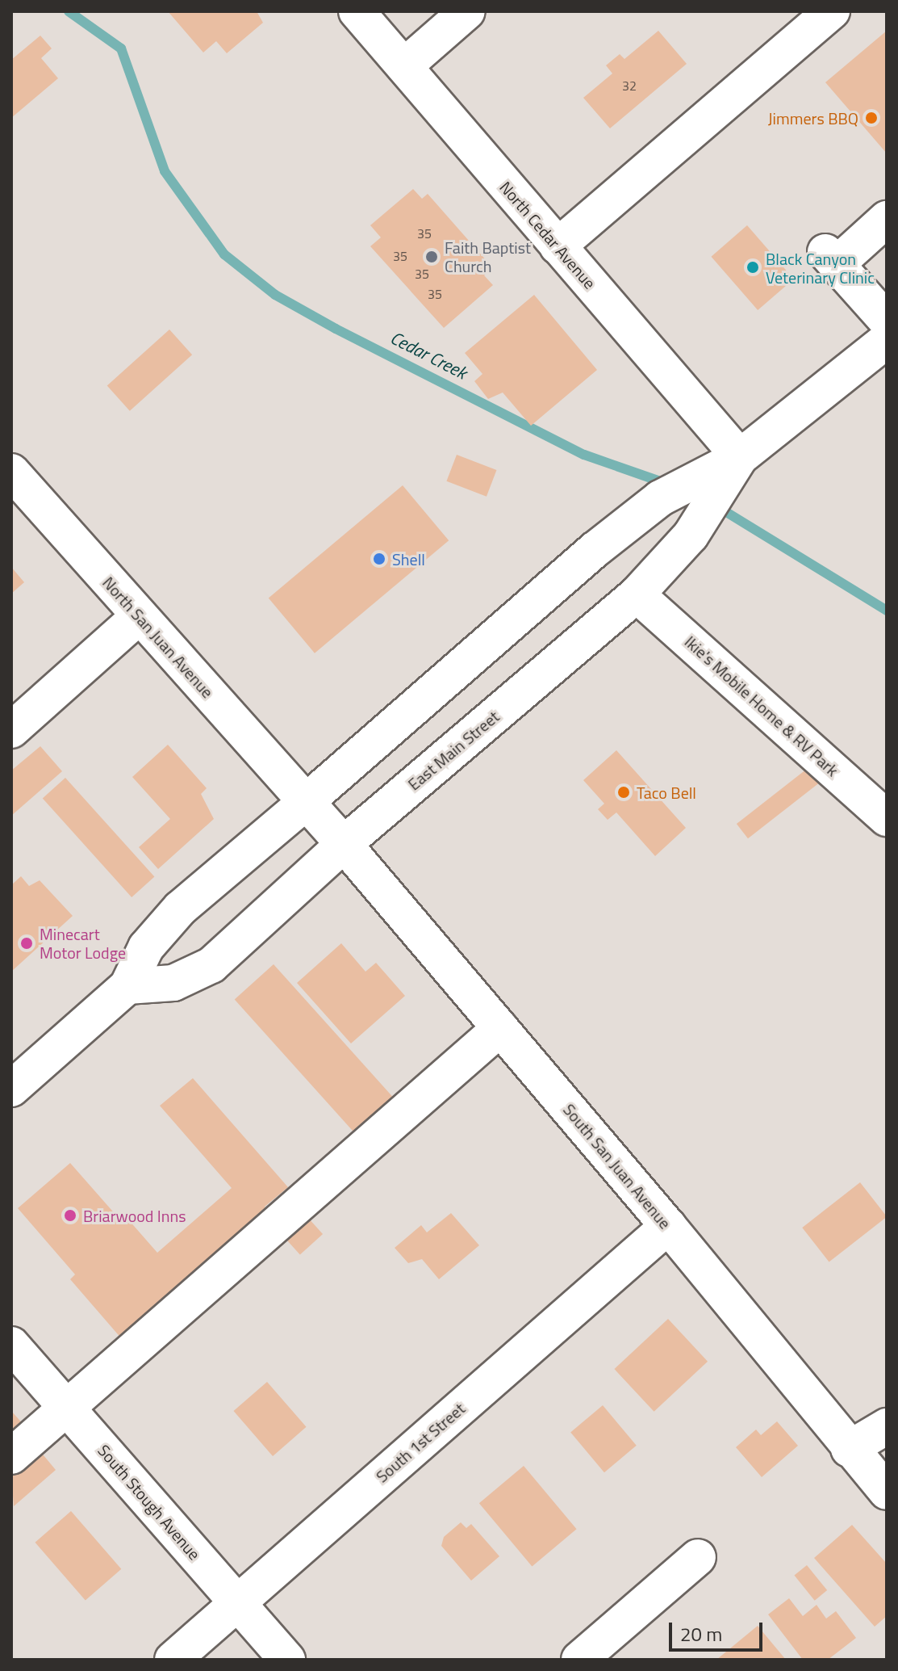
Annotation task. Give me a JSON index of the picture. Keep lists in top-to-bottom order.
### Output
{
  "streets": {
    "main road": [
      "North Cedar Avenue",
      "North San Juan Avenue",
      "Ikie's Mobile Home & RV Park",
      "East Main Street",
      "South San Juan Avenue",
      "South 1st Street",
      "South Stough Avenue"
    ]
  },
  "crossings": [
    ["North Cedar Avenue", "East Main Street"],
    ["North San Juan Avenue", "East Main Street"],
    ["North San Juan Avenue", "South San Juan Avenue"],
    ["Ikie's Mobile Home & RV Park", "East Main Street"],
    ["East Main Street", "South San Juan Avenue"],
    ["South San Juan Avenue", "South 1st Street"],
    ["South 1st Street", "South Stough Avenue"]
  ],
  "water": ["Cedar Creek"],
  "places": [
    "Jimmers BBQ",
    "Faith Baptist Church",
    "Black Canyon Veterinary Clinic",
    "Shell",
    "Taco Bell",
    "Minecart Motor Lodge",
    "Briarwood Inns"
  ],
  "house_numbers": [
    "32",
    "35",
    "35",
    "35",
    "35"
  ],
  "scale_bar": "20 m"
}
